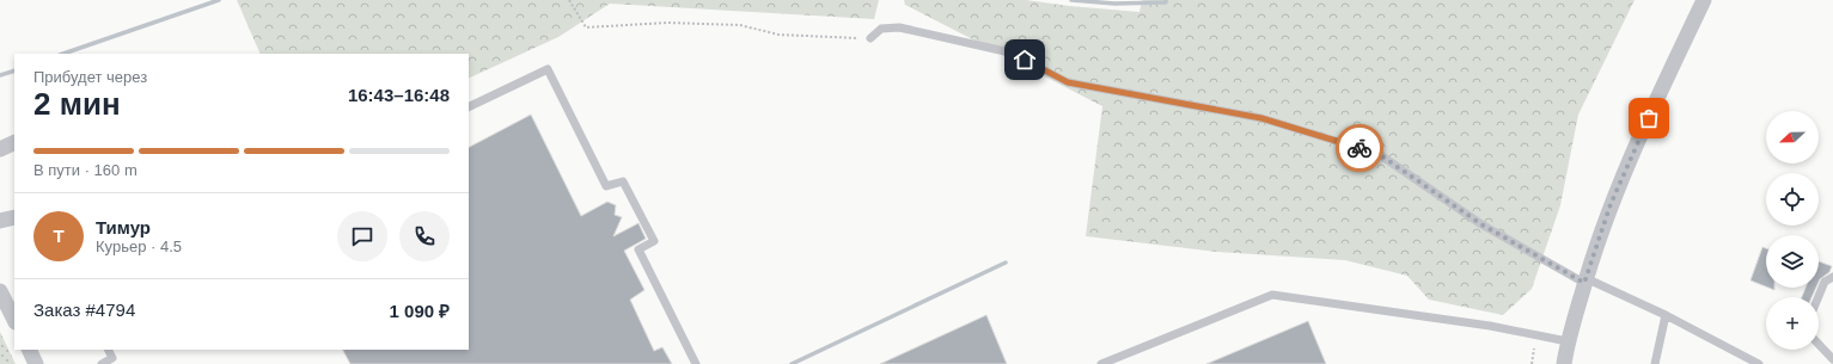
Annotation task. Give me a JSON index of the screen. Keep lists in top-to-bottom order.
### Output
{
  "north": "left",
  "page": {
    "heading": ["2 мин", "Прибудет через", "16:43–16:48"],
    "panel": [
      "Тимур",
      "Курьер · 4.5",
      "Заказ #4794",
      "1 090 ₽"
    ],
    "map_buttons": "+",
    "bar": "В пути · 160 m",
    "round": "Т"
  }
}
